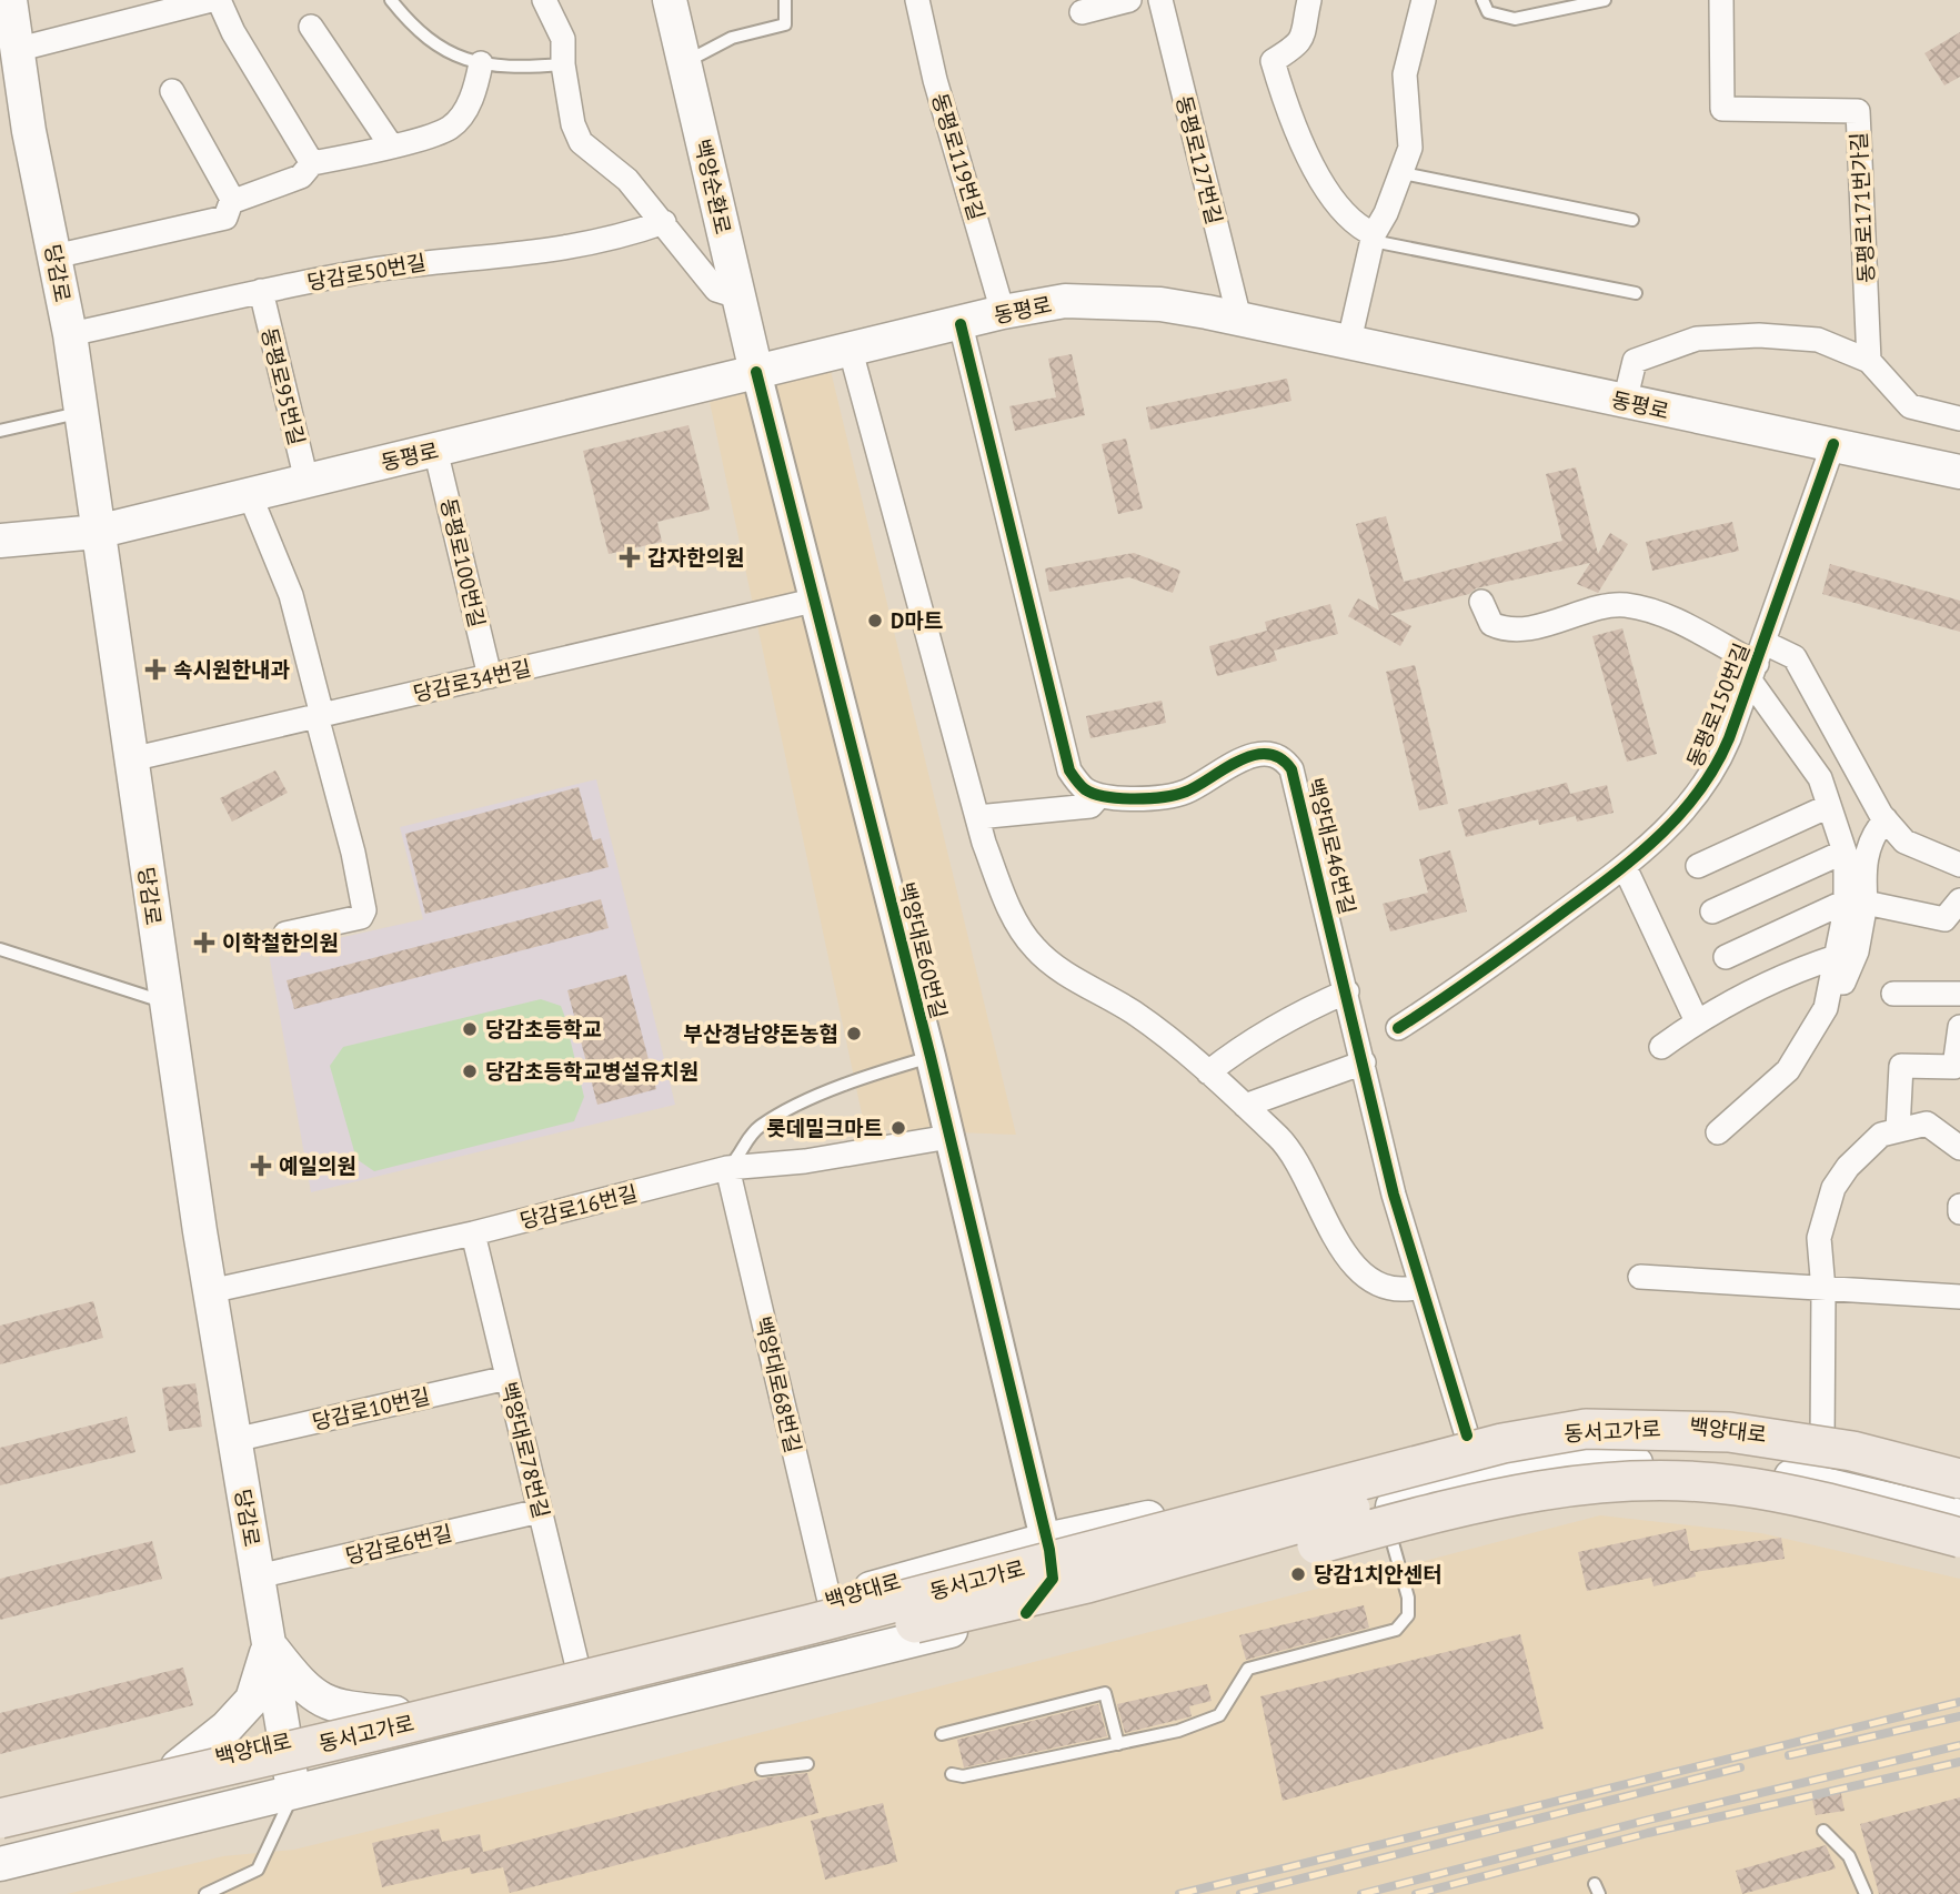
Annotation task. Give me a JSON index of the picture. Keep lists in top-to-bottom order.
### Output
{
  "streets": {
    "highway": ["동서고가로"],
    "main road": [
      "백양순환로",
      "당감로",
      "동평로",
      "백양대로"
    ],
    "street": [
      "동평로119번길",
      "동평로127번길",
      "동평로171번가길",
      "당감로50번길",
      "동평로95번길",
      "동평로100번길",
      "당감로34번길",
      "동평로150번길",
      "백양대로46번길",
      "백양대로60번길",
      "당감로16번길",
      "백양대로68번길",
      "당감로10번길",
      "백양대로78번길",
      "당감로6번길"
    ]
  },
  "crossings": [
    ["동평로119번길", "동평로"],
    ["동평로127번길", "동평로"],
    ["백양순환로", "동평로"],
    ["백양순환로", "백양대로60번길"],
    ["당감로50번길", "당감로"],
    ["당감로50번길", "동평로95번길"],
    ["당감로", "동평로"],
    ["당감로", "당감로34번길"],
    ["당감로", "당감로16번길"],
    ["당감로", "당감로10번길"],
    ["당감로", "백양대로"],
    ["당감로", "당감로6번길"],
    ["동평로", "동평로95번길"],
    ["동평로", "동평로100번길"],
    ["동평로", "동평로150번길"],
    ["동평로", "백양대로60번길"],
    ["동평로100번길", "당감로34번길"],
    ["당감로34번길", "백양대로60번길"],
    ["백양대로46번길", "백양대로"],
    ["백양대로60번길", "당감로16번길"],
    ["백양대로60번길", "백양대로"],
    ["당감로16번길", "백양대로68번길"],
    ["당감로16번길", "백양대로78번길"],
    ["백양대로68번길", "백양대로"],
    ["백양대로68번길", "동서고가로"],
    ["당감로10번길", "백양대로78번길"],
    ["백양대로", "동서고가로"],
    ["백양대로", "백양대로78번길"],
    ["백양대로78번길", "당감로6번길"]
  ],
  "places": {
    "health": [
      "갑자한의원",
      "속시원한내과",
      "이학철한의원",
      "예일의원"
    ],
    "other": [
      "D마트",
      "당감초등학교",
      "부산경남양돈농협",
      "당감초등학교병설유치원",
      "롯데밀크마트",
      "당감1치안센터"
    ]
  }
}
